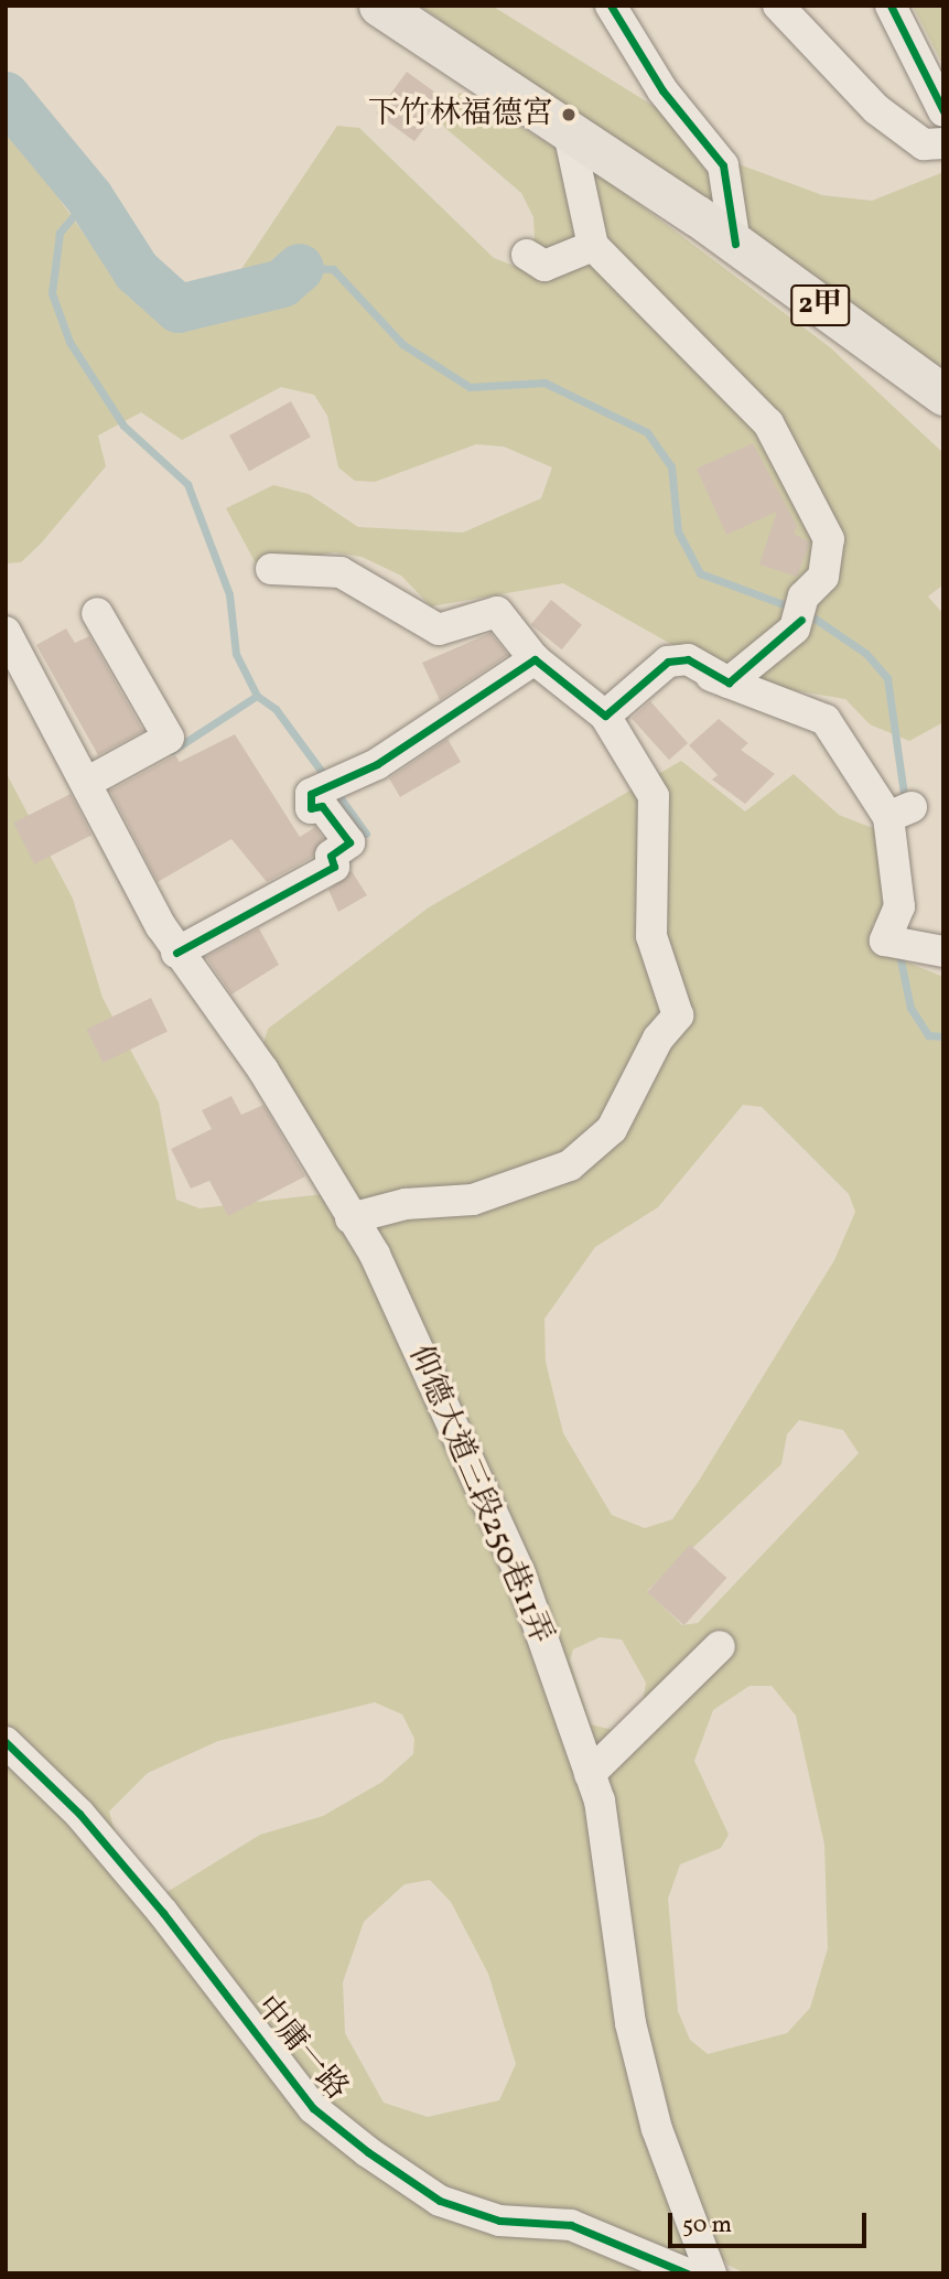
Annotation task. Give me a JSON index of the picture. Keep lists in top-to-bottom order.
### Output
{
  "streets": {
    "main road": ["2甲"],
    "street": ["仰德大道三段250巷11弄", "中庸一路"]
  },
  "places": ["下竹林福德宮"],
  "scale_bar": "50 m"
}
